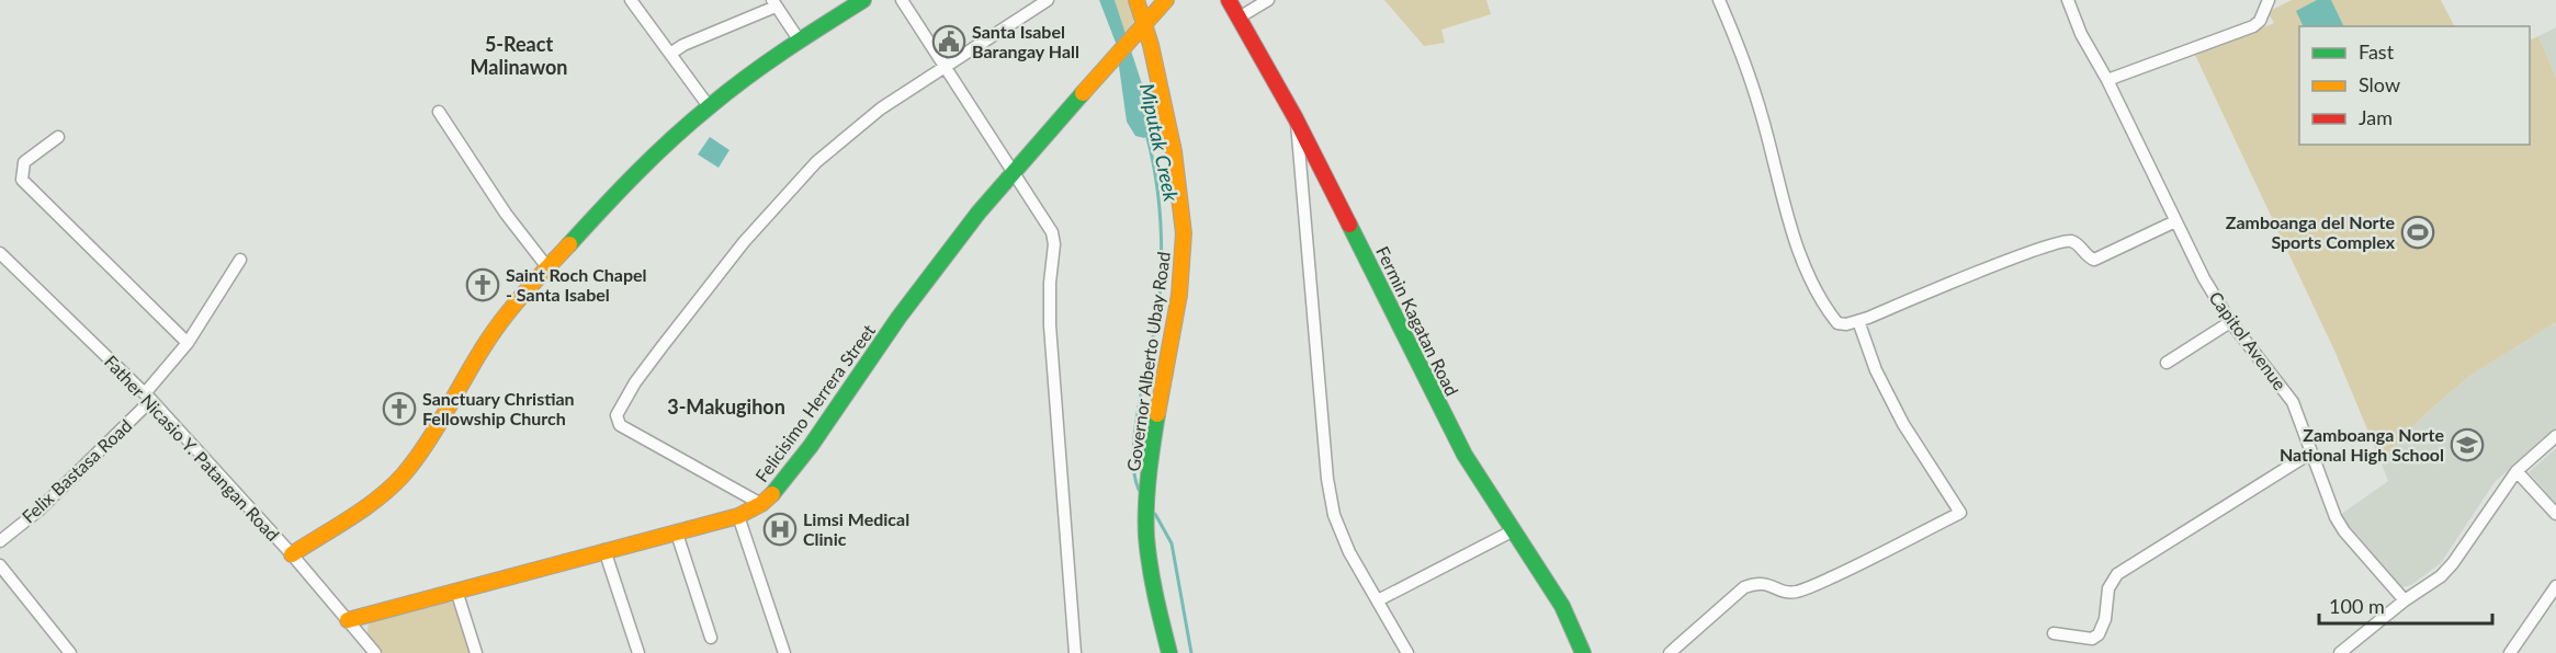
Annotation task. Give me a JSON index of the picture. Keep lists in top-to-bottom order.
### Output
{
  "streets": {
    "street": [
      "Fermin Kagatan Road",
      "Capitol Avenue",
      "Governor Alberto Ubay Road",
      "Felicisimo Herrera Street",
      "Father Nicasio Y. Patangan Road",
      "Felix Bastasa Road"
    ]
  },
  "crossings": [
    ["Governor Alberto Ubay Road", "Felicisimo Herrera Street"],
    ["Felicisimo Herrera Street", "Father Nicasio Y. Patangan Road"],
    ["Father Nicasio Y. Patangan Road", "Felix Bastasa Road"]
  ],
  "districts": ["5-React Malinawon", "3-Makugihon"],
  "water": ["Miputak Creek"],
  "places": {
    "public building": ["Santa Isabel Barangay Hall"],
    "sports": ["Zamboanga del Norte Sports Complex"],
    "church": ["Saint Roch Chapel - Santa Isabel", "Sanctuary Christian Fellowship Church"],
    "school or university": ["Zamboanga Norte National High School"],
    "hospital": ["Limsi Medical Clinic"]
  },
  "legend": ["Fast", "Slow", "Jam"],
  "scale_bar": "100 m"
}
